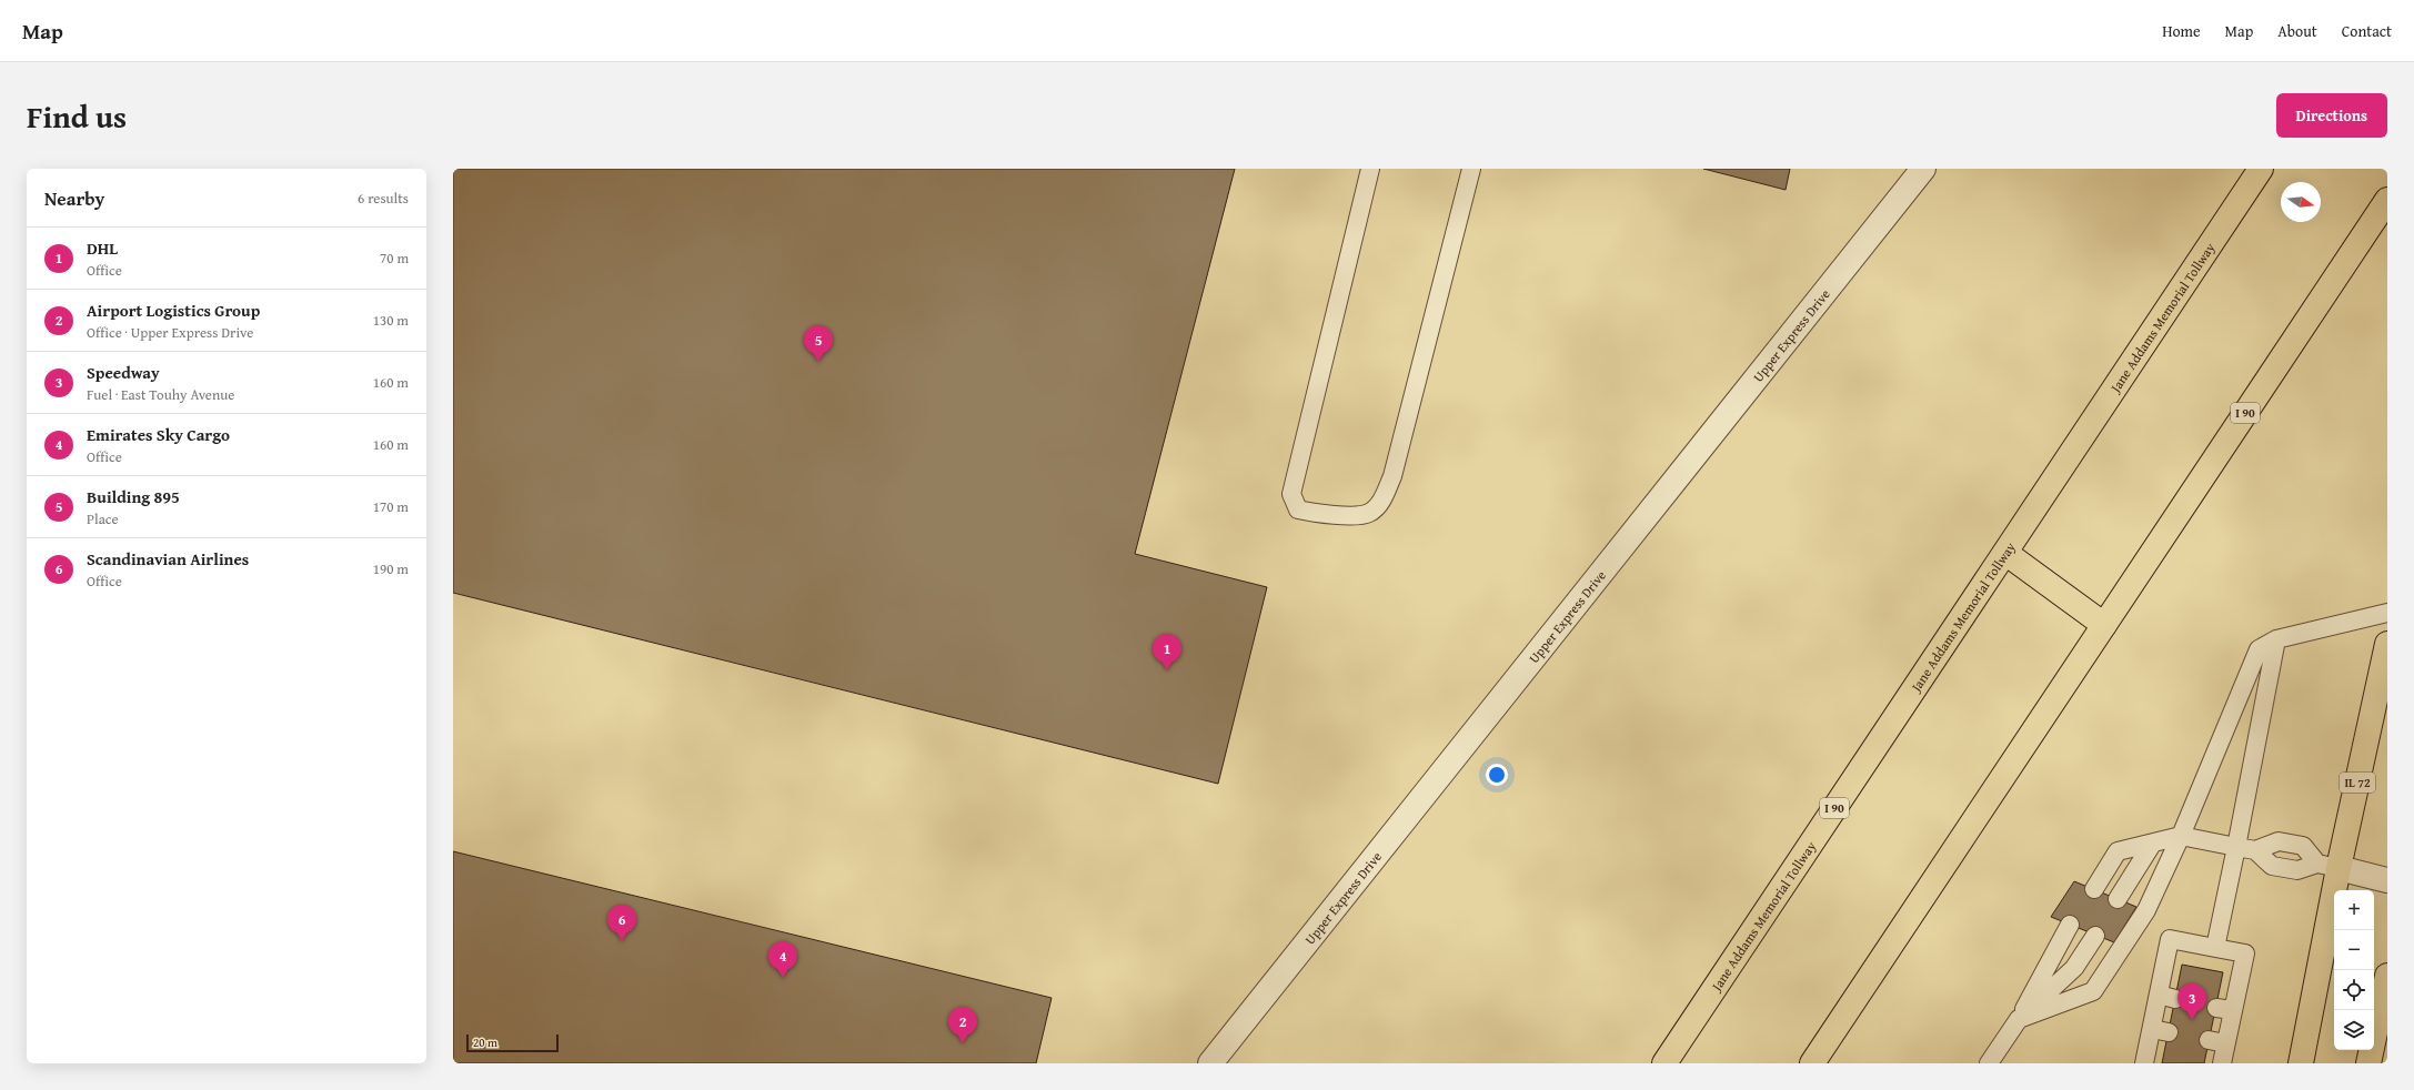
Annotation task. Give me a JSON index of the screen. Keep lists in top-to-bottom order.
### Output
{
  "streets": {
    "main road": ["Jane Addams Memorial Tollway", "I 90", "IL 72"],
    "street": ["Upper Express Drive"]
  },
  "scale_bar": "20 m",
  "north": "right",
  "page": {
    "header": "Map",
    "nav": [
      "Home",
      "Map",
      "About",
      "Contact"
    ],
    "title": "Find us",
    "buttons": "Directions",
    "heading": ["Nearby", "6 results"],
    "list": [
      {
        "mark": "1",
        "name": "DHL",
        "note": "Office",
        "value": "70 m"
      },
      {
        "mark": "2",
        "name": "Airport Logistics Group",
        "note": "Office · Upper Express Drive",
        "value": "130 m"
      },
      {
        "mark": "3",
        "name": "Speedway",
        "note": "Fuel · East Touhy Avenue",
        "value": "160 m"
      },
      {
        "mark": "4",
        "name": "Emirates Sky Cargo",
        "note": "Office",
        "value": "160 m"
      },
      {
        "mark": "5",
        "name": "Building 895",
        "note": "Place",
        "value": "170 m"
      },
      {
        "mark": "6",
        "name": "Scandinavian Airlines",
        "note": "Office",
        "value": "190 m"
      }
    ],
    "pins": [
      "5",
      "1",
      "6",
      "4",
      "3",
      "2"
    ],
    "map_buttons": ["+", "−"],
    "scale": "20 m"
  }
}
